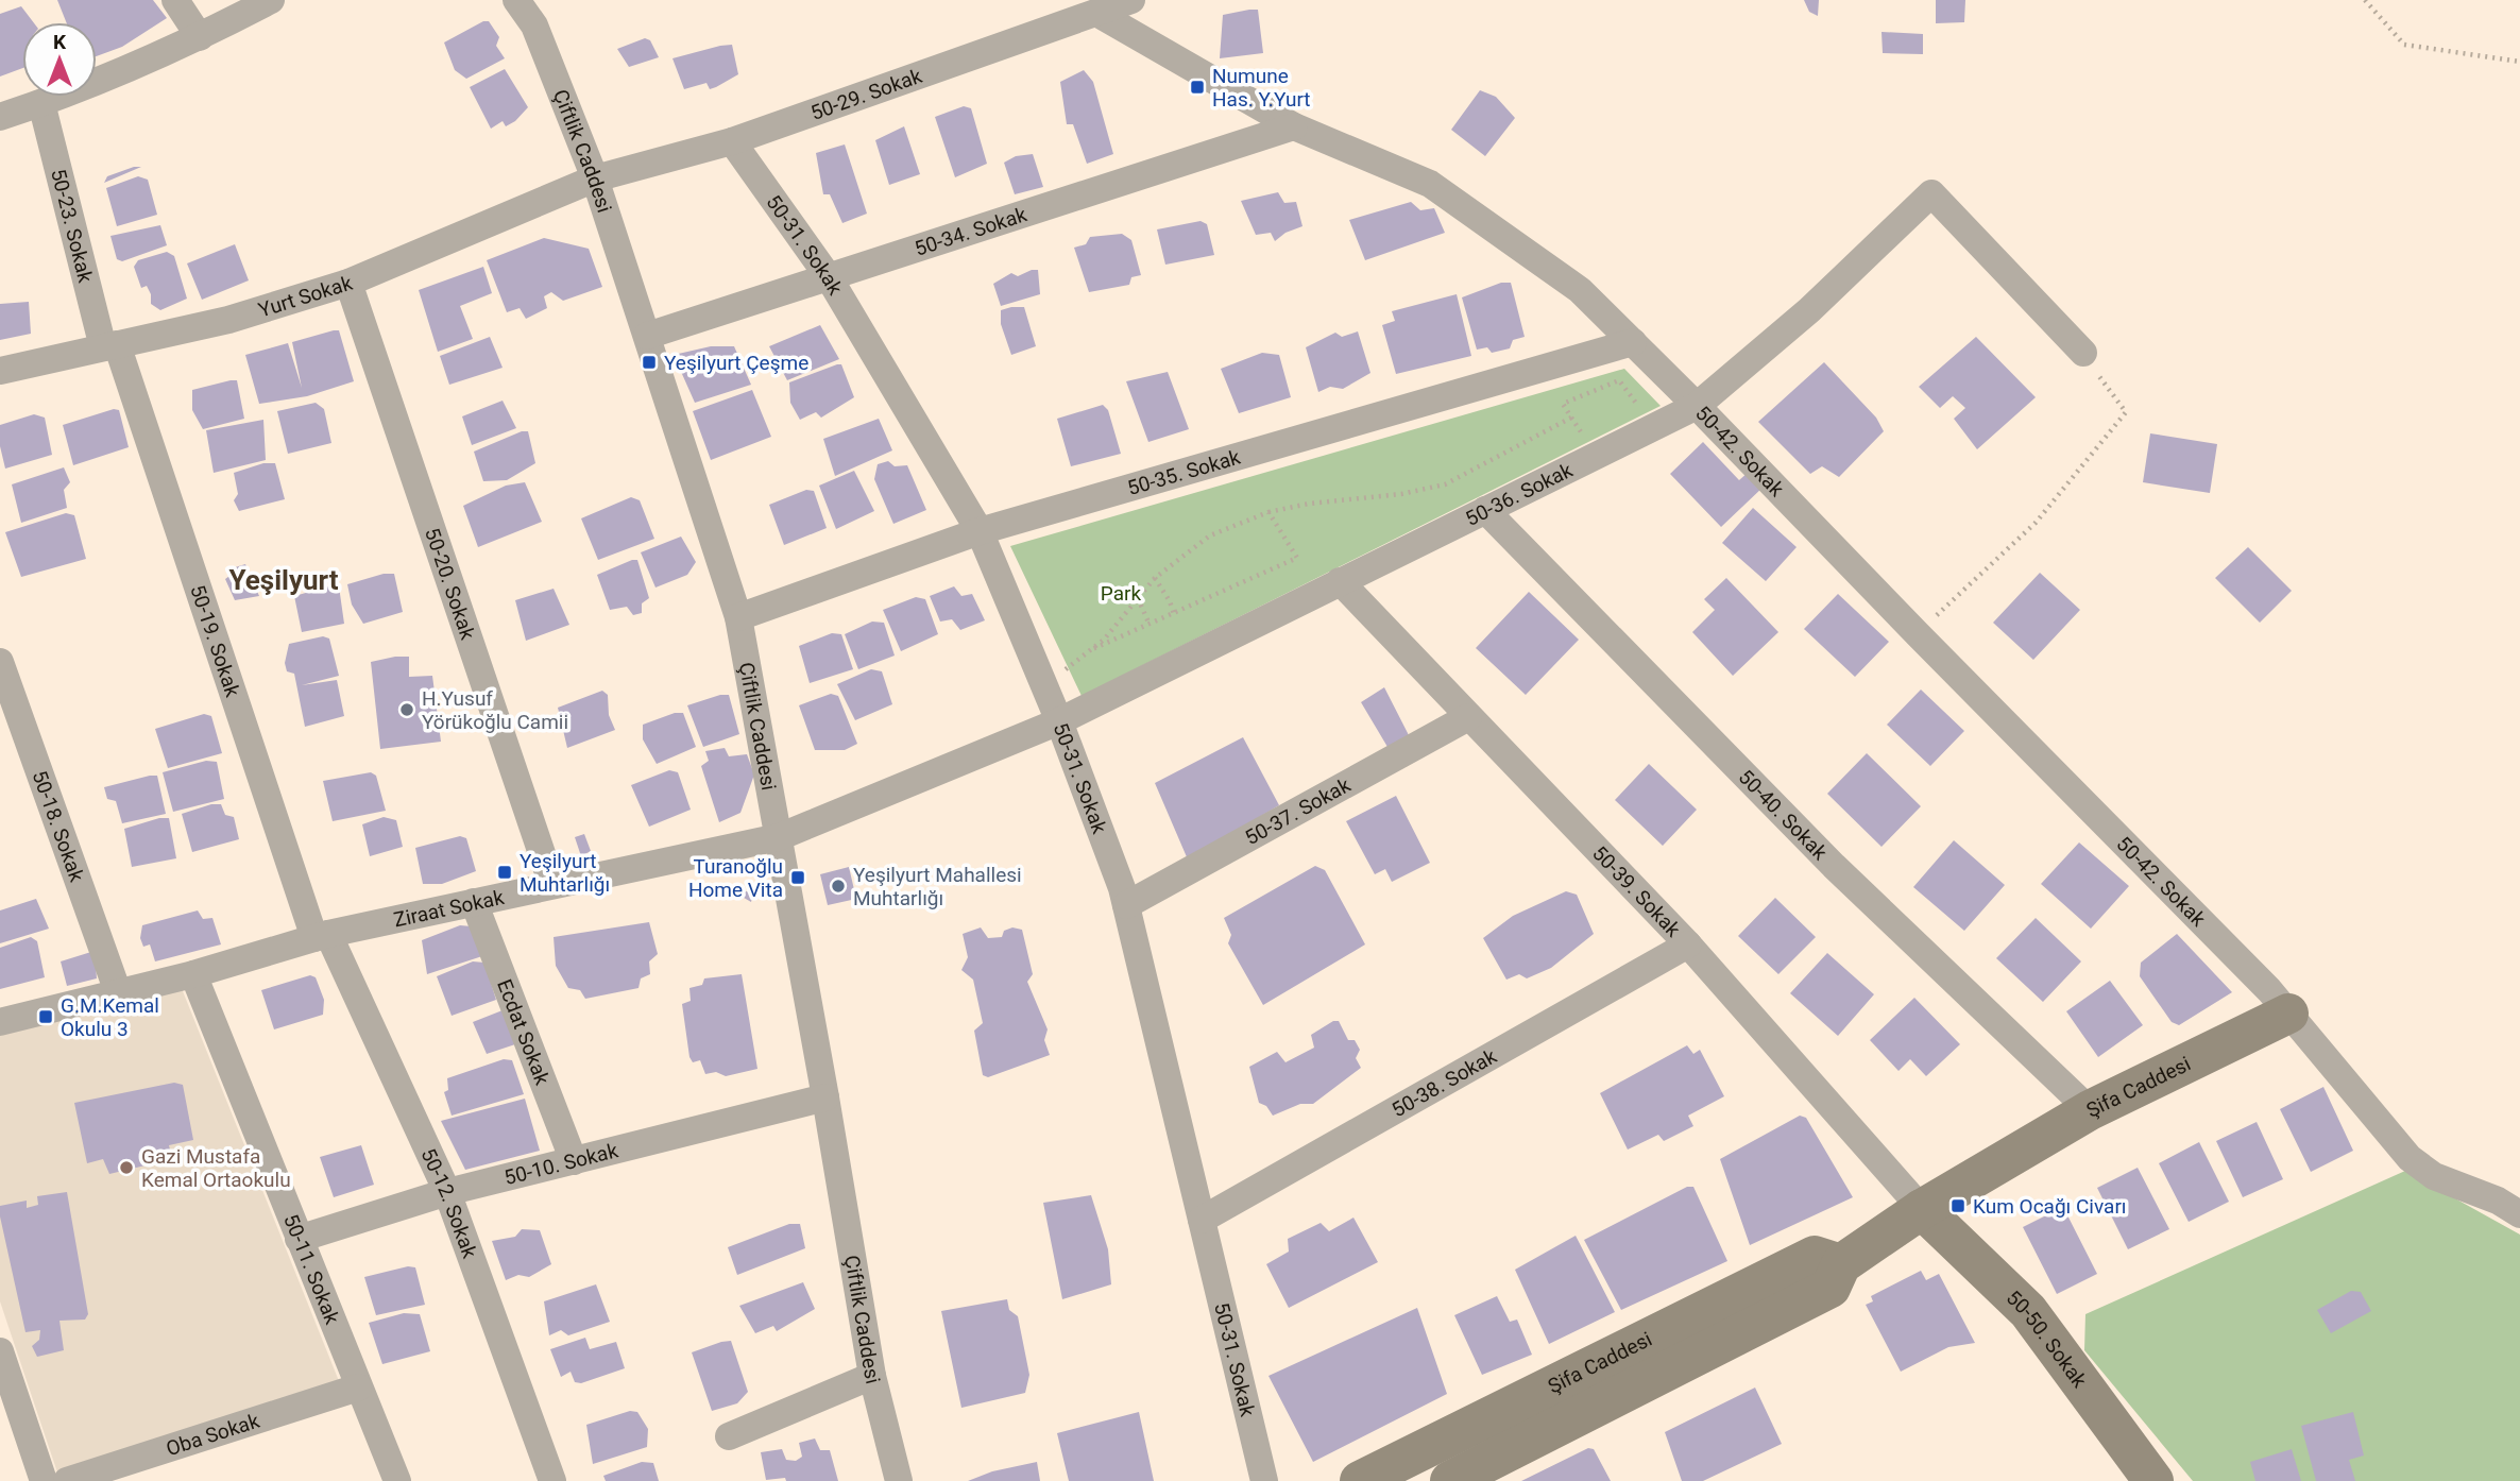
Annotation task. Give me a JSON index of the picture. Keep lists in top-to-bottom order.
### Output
{
  "streets": {
    "street": [
      "50-29. Sokak",
      "Çiftlik Caddesi",
      "50-23. Sokak",
      "50-34. Sokak",
      "50-31. Sokak",
      "Yurt Sokak",
      "50-42. Sokak",
      "50-35. Sokak",
      "50-36. Sokak",
      "50-20. Sokak",
      "50-19. Sokak",
      "50-37. Sokak",
      "50-40. Sokak",
      "50-18. Sokak",
      "50-39. Sokak",
      "Ziraat Sokak",
      "Ecdat Sokak",
      "50-38. Sokak",
      "Şifa Caddesi",
      "50-10. Sokak",
      "50-12. Sokak",
      "50-11. Sokak",
      "50-50. Sokak",
      "Oba Sokak"
    ]
  },
  "crossings": [
    ["50-29. Sokak", "Çiftlik Caddesi"],
    ["50-29. Sokak", "50-31. Sokak"],
    ["50-29. Sokak", "Yurt Sokak"],
    ["50-29. Sokak", "50-42. Sokak"],
    ["Çiftlik Caddesi", "50-34. Sokak"],
    ["Çiftlik Caddesi", "Yurt Sokak"],
    ["Çiftlik Caddesi", "50-35. Sokak"],
    ["Çiftlik Caddesi", "Ziraat Sokak"],
    ["Çiftlik Caddesi", "50-10. Sokak"],
    ["50-23. Sokak", "Yurt Sokak"],
    ["50-23. Sokak", "50-19. Sokak"],
    ["50-34. Sokak", "50-31. Sokak"],
    ["50-34. Sokak", "50-42. Sokak"],
    ["50-31. Sokak", "50-35. Sokak"],
    ["50-31. Sokak", "50-36. Sokak"],
    ["50-31. Sokak", "50-37. Sokak"],
    ["50-31. Sokak", "Ziraat Sokak"],
    ["50-31. Sokak", "50-38. Sokak"],
    ["Yurt Sokak", "50-20. Sokak"],
    ["Yurt Sokak", "50-19. Sokak"],
    ["50-42. Sokak", "50-35. Sokak"],
    ["50-42. Sokak", "50-36. Sokak"],
    ["50-42. Sokak", "Şifa Caddesi"],
    ["50-36. Sokak", "50-40. Sokak"],
    ["50-36. Sokak", "50-39. Sokak"],
    ["50-36. Sokak", "Ziraat Sokak"],
    ["50-20. Sokak", "Ziraat Sokak"],
    ["50-19. Sokak", "Ziraat Sokak"],
    ["50-19. Sokak", "50-12. Sokak"],
    ["50-37. Sokak", "50-39. Sokak"],
    ["50-40. Sokak", "Şifa Caddesi"],
    ["50-18. Sokak", "Ziraat Sokak"],
    ["50-39. Sokak", "50-38. Sokak"],
    ["50-39. Sokak", "Şifa Caddesi"],
    ["50-39. Sokak", "50-50. Sokak"],
    ["Ziraat Sokak", "Ecdat Sokak"],
    ["Ziraat Sokak", "50-12. Sokak"],
    ["Ziraat Sokak", "50-11. Sokak"],
    ["Ecdat Sokak", "50-10. Sokak"],
    ["Şifa Caddesi", "50-50. Sokak"],
    ["50-10. Sokak", "50-12. Sokak"],
    ["50-10. Sokak", "50-11. Sokak"],
    ["50-11. Sokak", "Oba Sokak"]
  ],
  "districts": ["Yeşilyurt"],
  "parks": ["Park"],
  "places": {
    "transit": [
      "Numune Has. Y.Yurt",
      "Yeşilyurt Çeşme",
      "Yeşilyurt Muhtarlığı",
      "Turanoğlu Home Vita",
      "G.M.Kemal Okulu 3",
      "Kum Ocağı Civarı"
    ],
    "other": ["H.Yusuf Yörükoğlu Camii", "Yeşilyurt Mahallesi Muhtarlığı", "Gazi Mustafa Kemal Ortaokulu"]
  },
  "north": "top"
}
